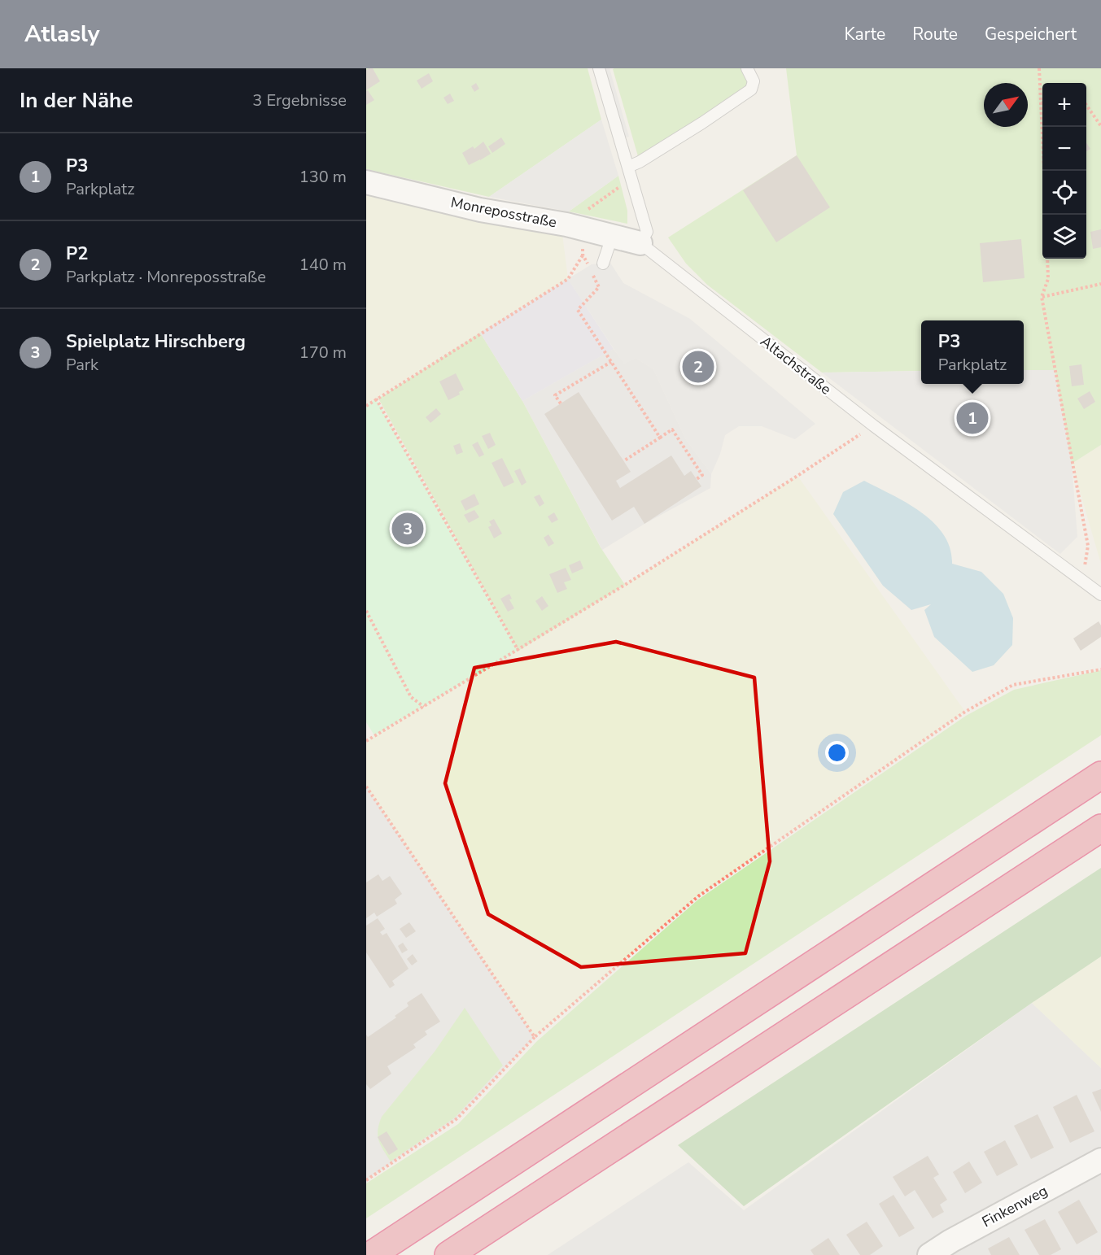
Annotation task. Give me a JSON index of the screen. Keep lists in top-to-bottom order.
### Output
{
  "streets": {
    "street": ["Monreposstraße", "Finkenweg"],
    "lane": ["Altachstraße"]
  },
  "crossings": [
    ["Monreposstraße", "Altachstraße"]
  ],
  "north": "top right",
  "page": {
    "header": "Atlasly",
    "nav": ["Karte", "Route", "Gespeichert"],
    "heading": ["In der Nähe", "3 Ergebnisse"],
    "map_buttons": ["+", "−"],
    "list": [
      {
        "mark": "1",
        "name": "P3",
        "note": "Parkplatz",
        "value": "130 m"
      },
      {
        "mark": "2",
        "name": "P2",
        "note": "Parkplatz · Monreposstraße",
        "value": "140 m"
      },
      {
        "mark": "3",
        "name": "Spielplatz Hirschberg",
        "note": "Park",
        "value": "170 m"
      }
    ],
    "popup": ["P3", "Parkplatz"],
    "pins": ["2", "1", "3"]
  }
}
